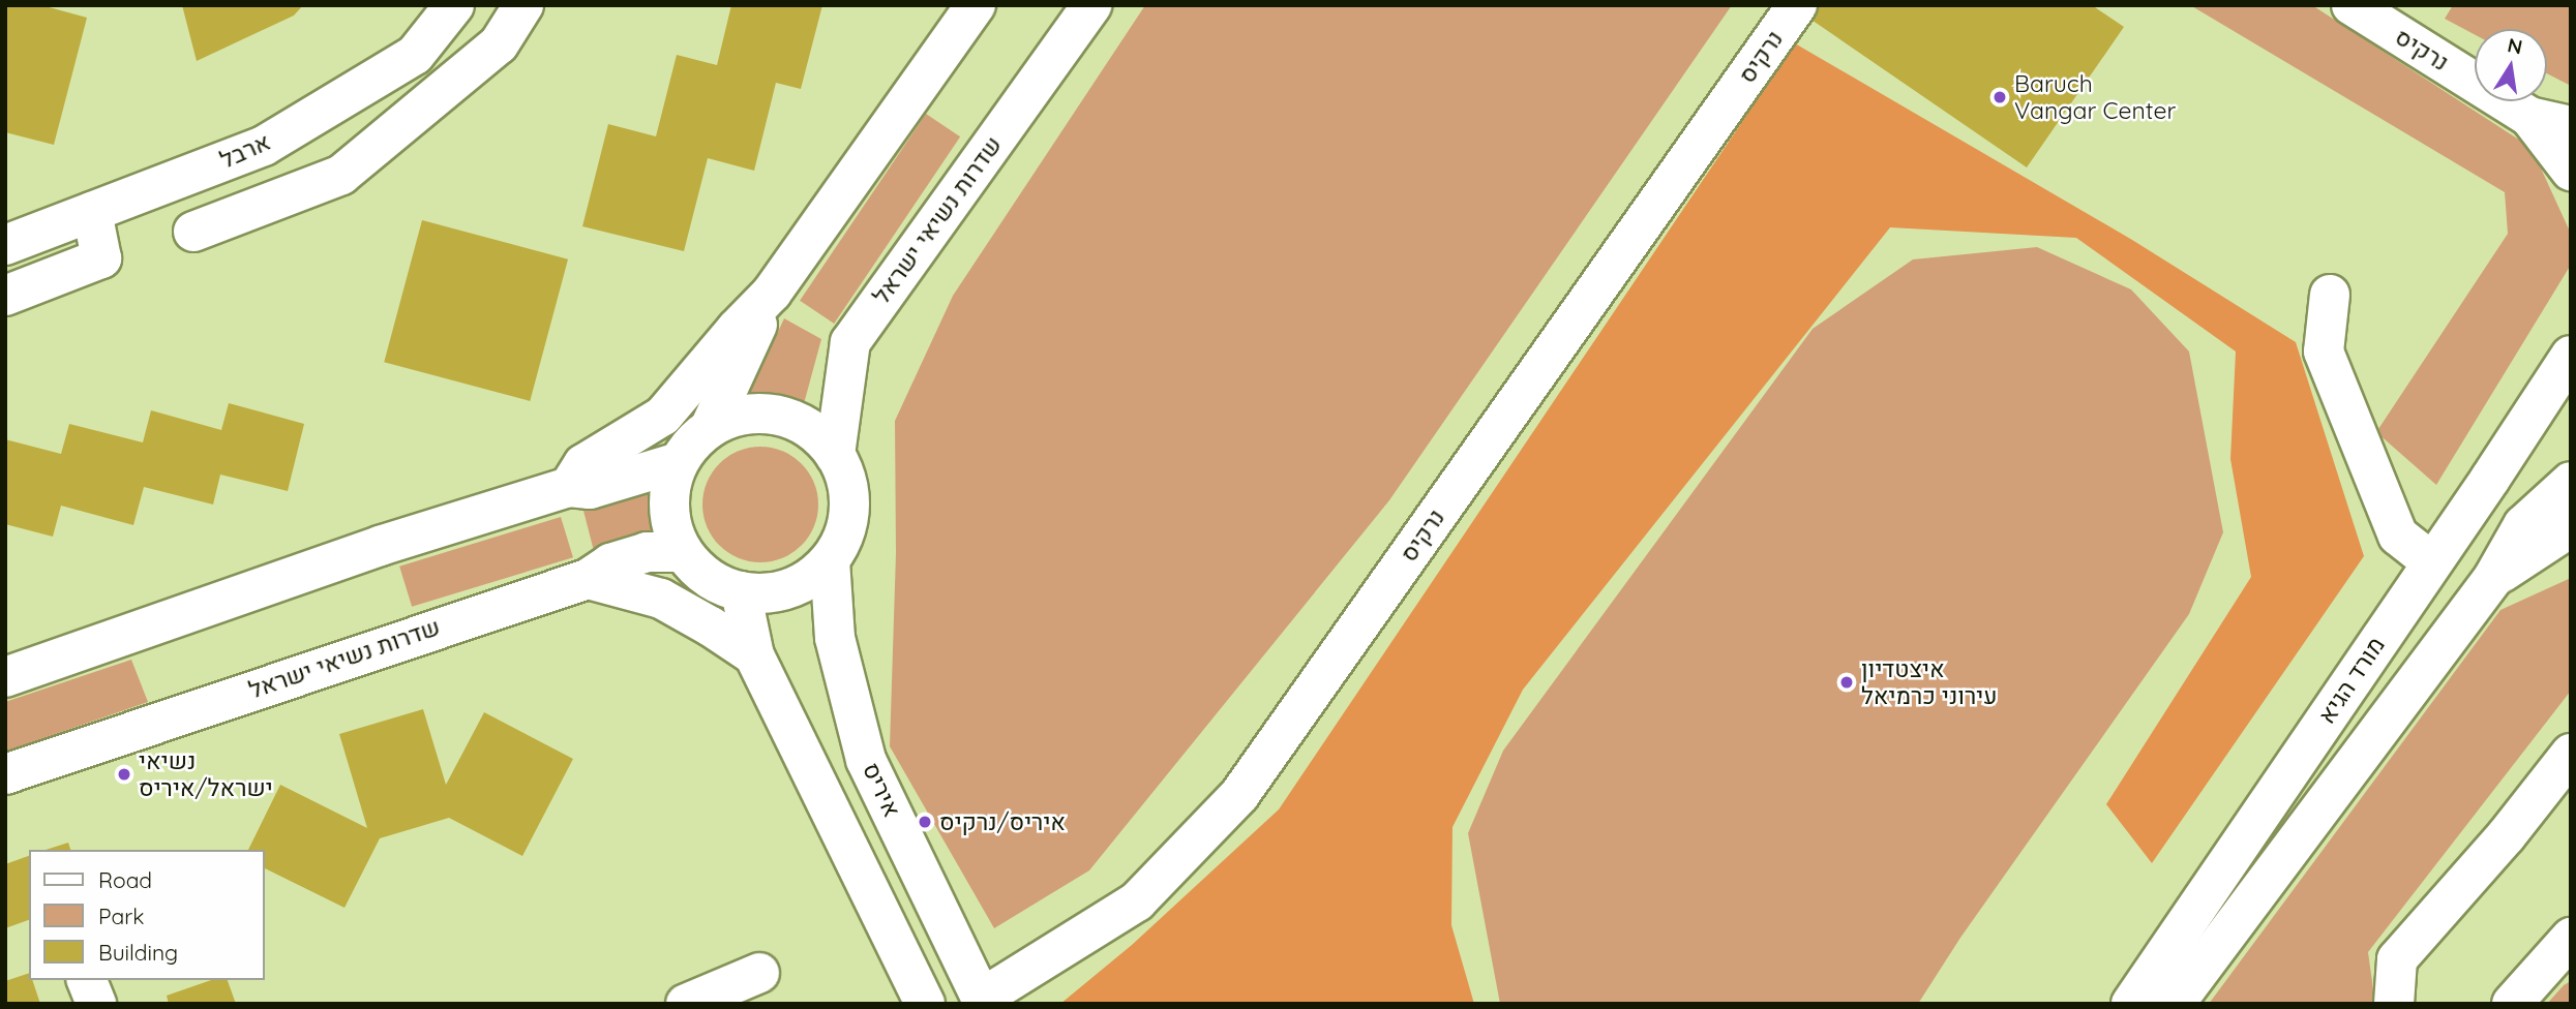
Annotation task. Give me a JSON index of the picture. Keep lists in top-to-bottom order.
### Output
{
  "streets": {
    "street": [
      "נרקיס",
      "ארבל",
      "שדרות נשיאי ישראל",
      "מורד הגיא",
      "איריס"
    ]
  },
  "crossings": [
    ["נרקיס", "איריס"],
    ["שדרות נשיאי ישראל", "איריס"]
  ],
  "places": [
    "Baruch Vangar Center",
    "איצטדיון עירוני כרמיאל",
    "נשיאי ישראל/איריס",
    "איריס/נרקיס"
  ],
  "legend": ["Road", "Park", "Building"],
  "north": "top"
}
